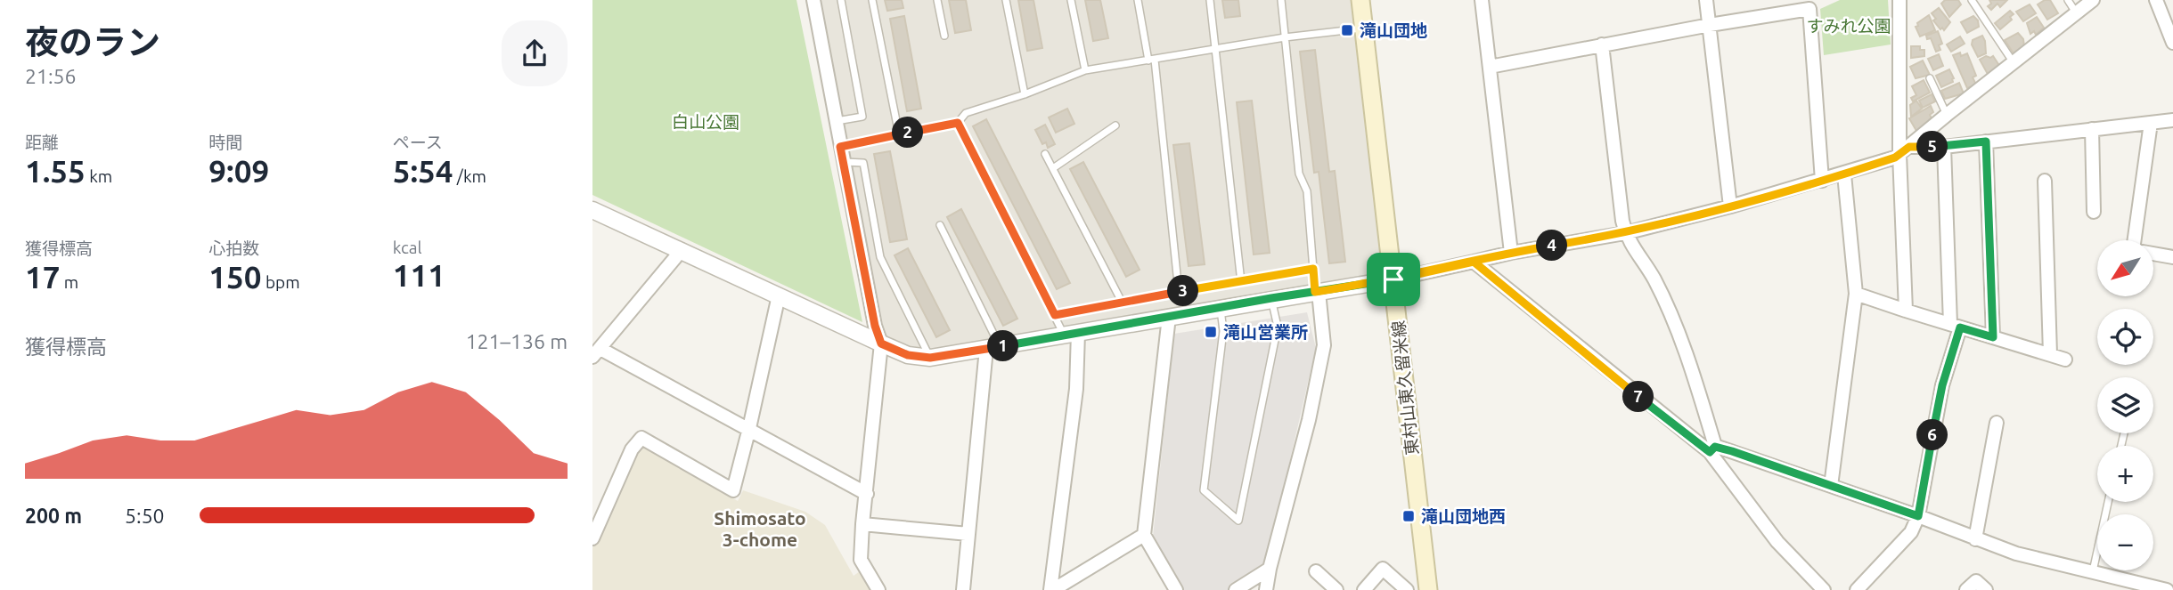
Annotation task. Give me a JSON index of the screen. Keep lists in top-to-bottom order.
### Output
{
  "streets": {
    "main road": ["東村山東久留米線"]
  },
  "districts": ["Shimosato 3-chome"],
  "parks": ["すみれ公園", "白山公園"],
  "places": {
    "transit": ["滝山団地", "滝山営業所", "滝山団地西"]
  },
  "north": "bottom left",
  "page": {
    "heading": ["夜のラン", "21:56"],
    "stats": [
      ["距離", "1.55 km"],
      ["時間", "9:09"],
      ["ペース", "5:54 /km"],
      ["獲得標高", "17 m"],
      ["心拍数", "150 bpm"],
      ["kcal", "111"]
    ],
    "pins": [
      "2",
      "5",
      "4",
      "3",
      "1",
      "7",
      "6"
    ],
    "map_buttons": ["+", "−"],
    "chart": ["獲得標高", "121–136 m"],
    "list": [
      {
        "name": "200 m",
        "note": "5:50"
      }
    ]
  }
}
